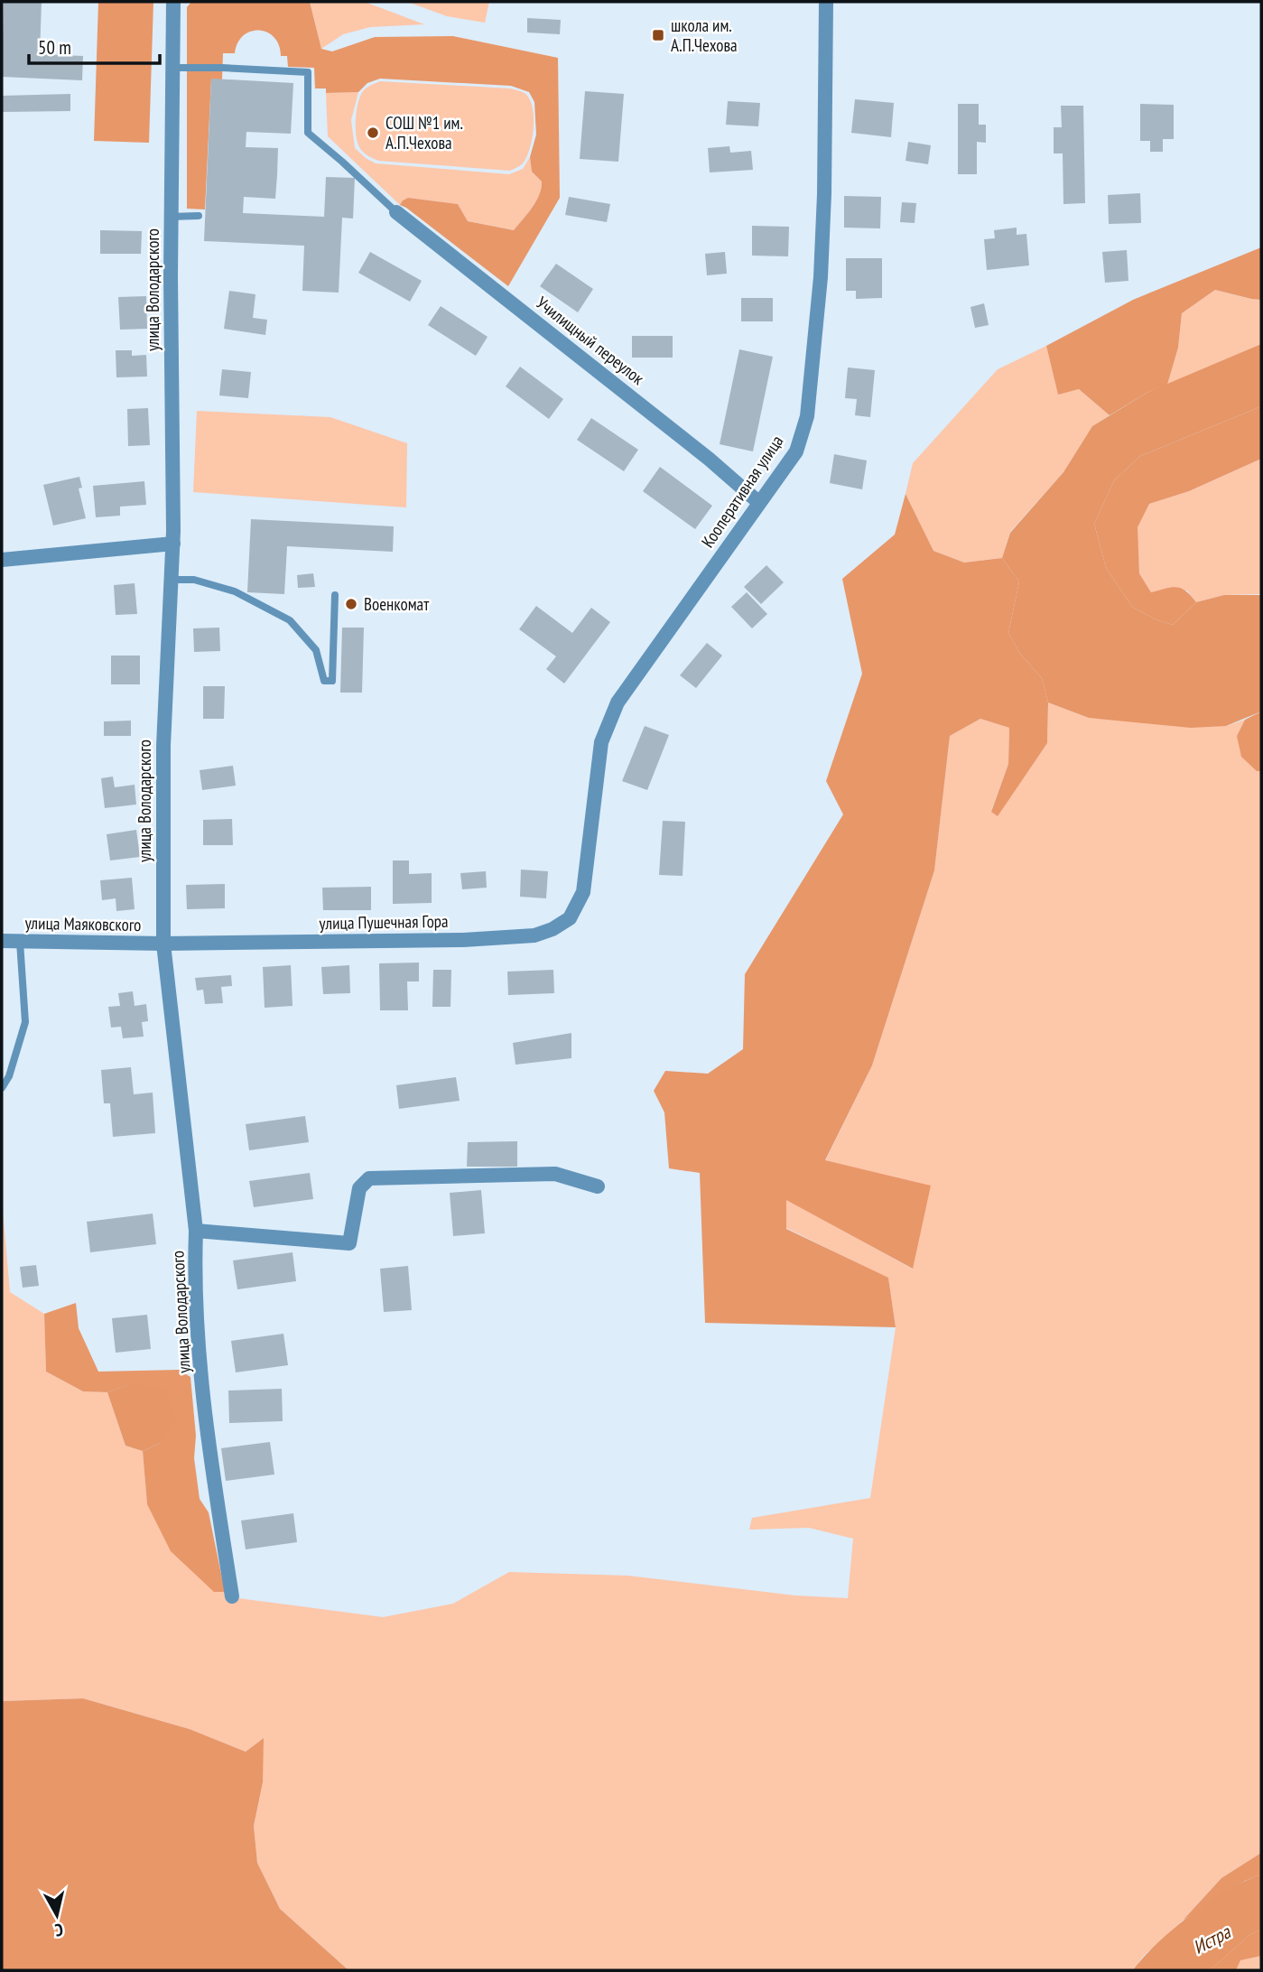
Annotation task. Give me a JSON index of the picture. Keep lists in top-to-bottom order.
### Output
{
  "streets": {
    "street": [
      "улица Володарского",
      "Училищный переулок",
      "Кооперативная улица",
      "улица Пушечная Гора",
      "улица Маяковского"
    ]
  },
  "crossings": [
    ["улица Володарского", "улица Пушечная Гора"],
    ["улица Володарского", "улица Маяковского"],
    ["Училищный переулок", "Кооперативная улица"],
    ["Кооперативная улица", "улица Пушечная Гора"],
    ["улица Пушечная Гора", "улица Маяковского"]
  ],
  "water": ["Истра"],
  "places": {
    "transit": ["школа им. А.П.Чехова"],
    "other": ["СОШ №1 им. А.П.Чехова", "Военкомат"]
  },
  "scale_bar": "50 m",
  "north": "bottom"
}
